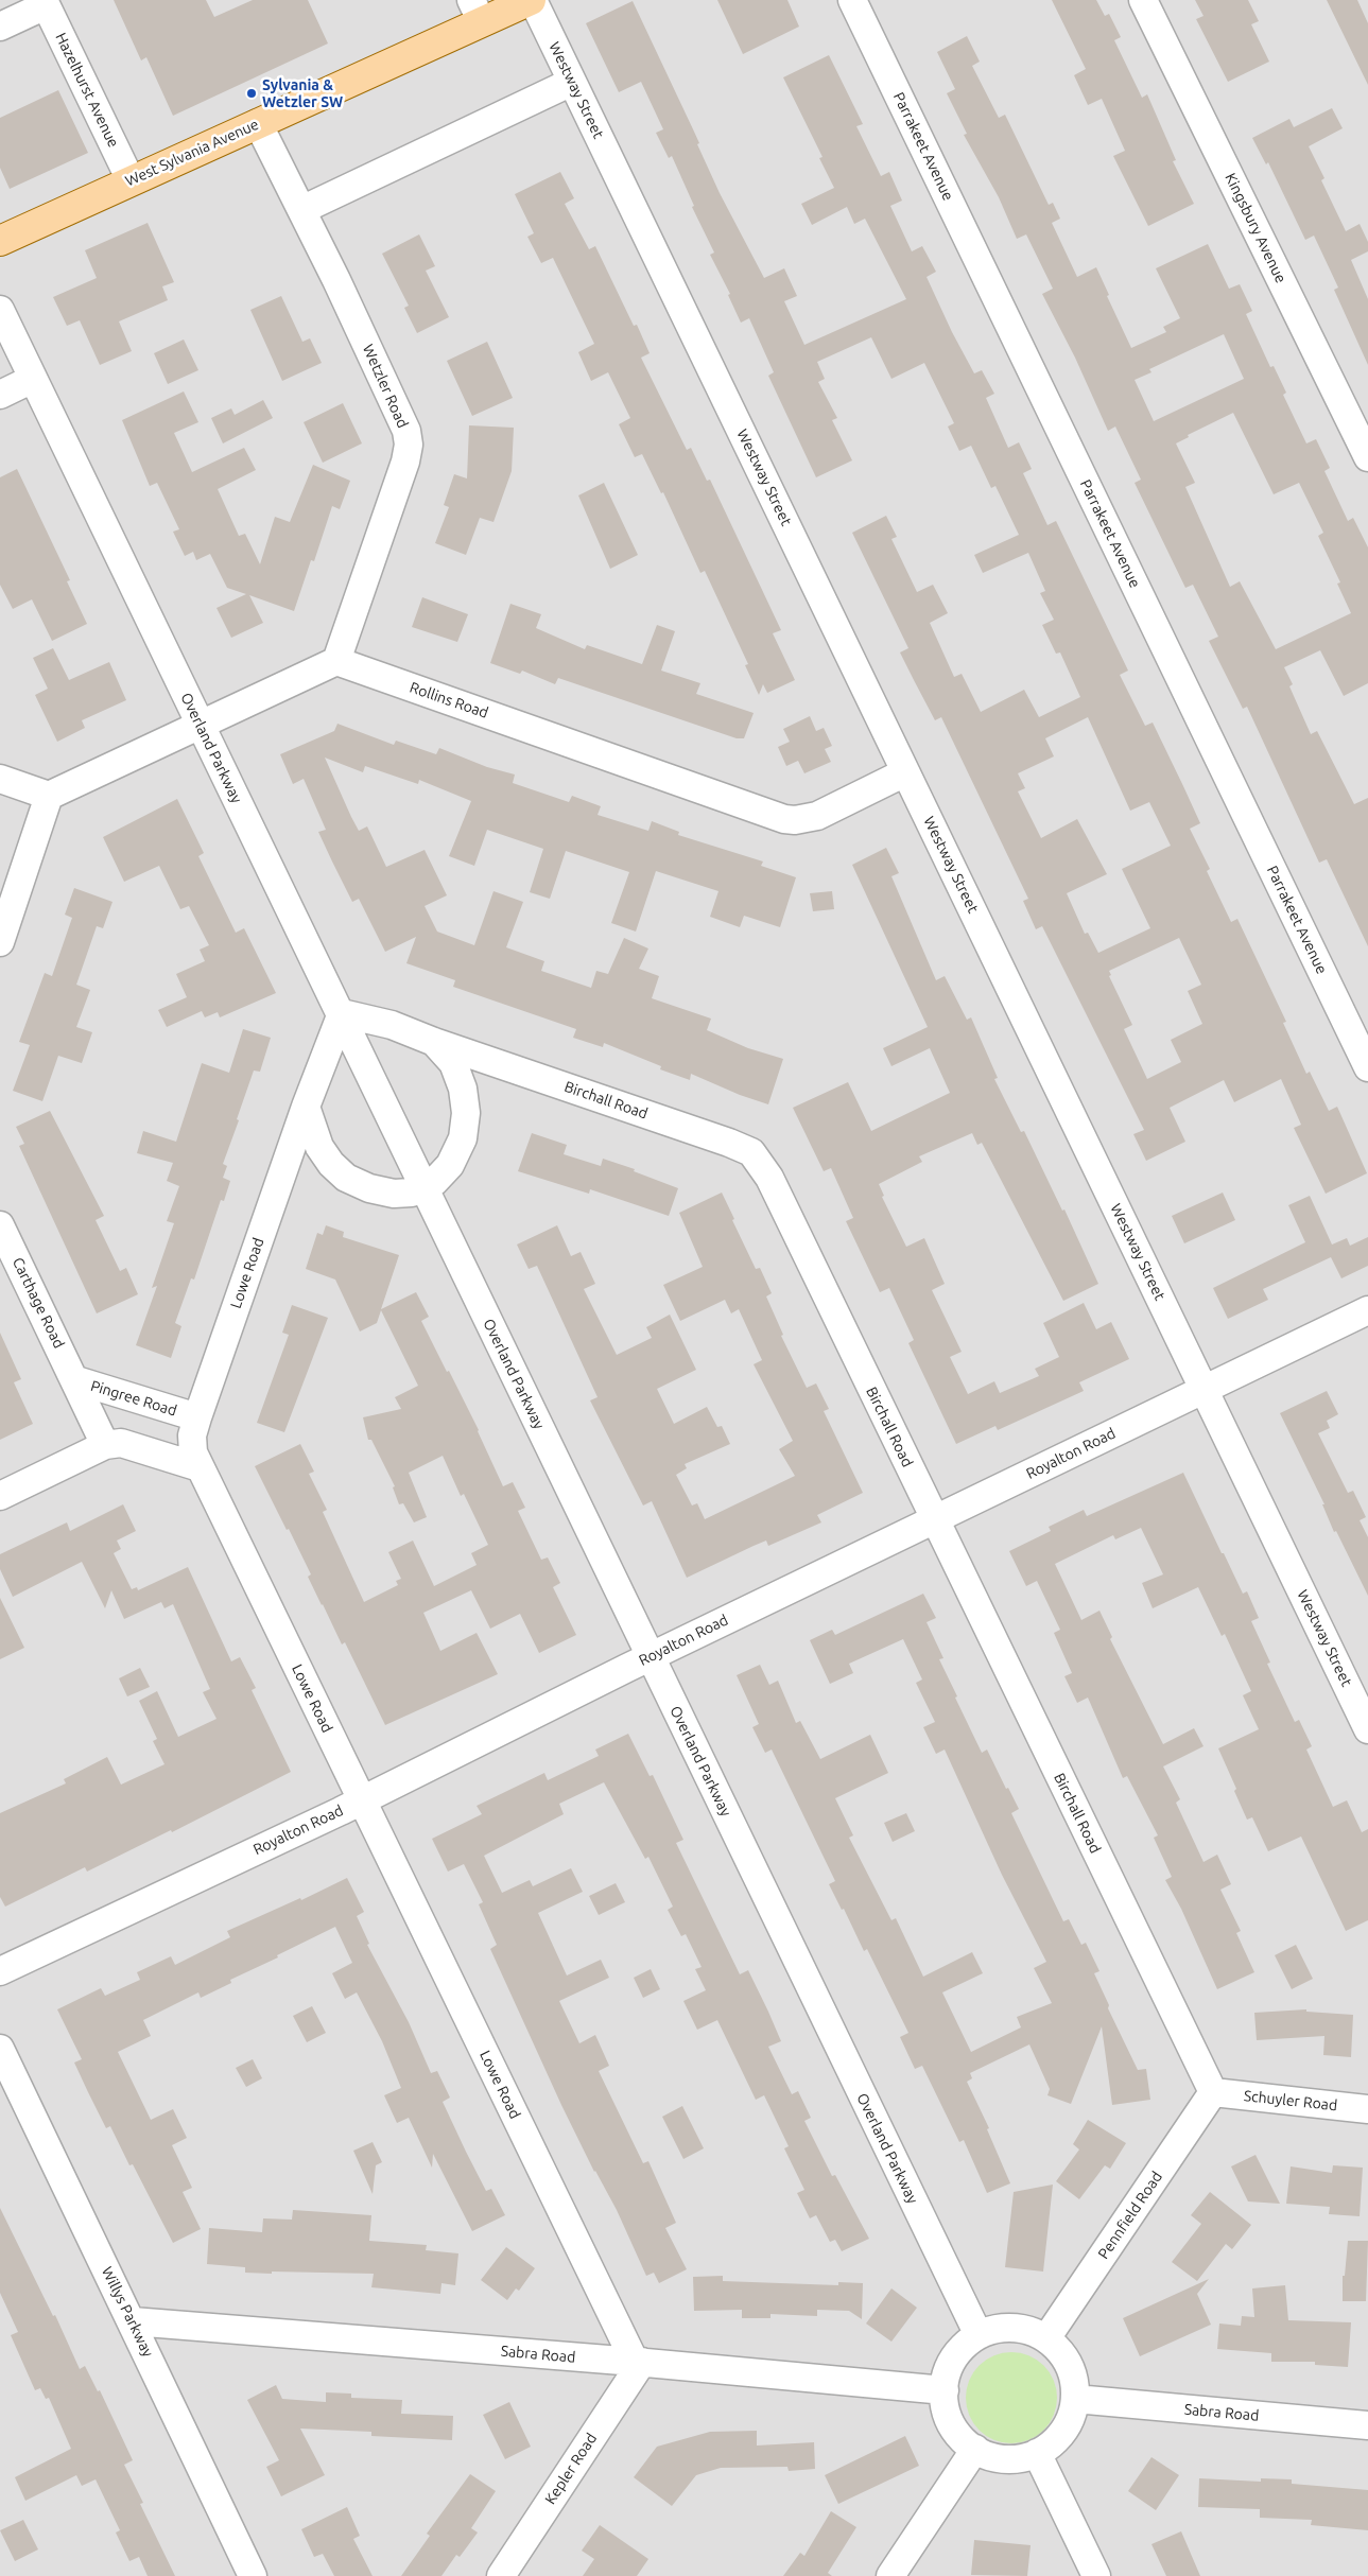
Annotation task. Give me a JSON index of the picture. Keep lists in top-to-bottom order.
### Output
{
  "streets": {
    "main road": ["West Sylvania Avenue"],
    "street": [
      "Hazelhurst Avenue",
      "Westway Street",
      "Parrakeet Avenue",
      "Kingsbury Avenue",
      "Wetzler Road",
      "Rollins Road",
      "Overland Parkway",
      "Birchall Road",
      "Lowe Road",
      "Carthage Road",
      "Pingree Road",
      "Royalton Road",
      "Schuyler Road",
      "Pennfield Road",
      "Willys Parkway",
      "Sabra Road",
      "Kepler Road"
    ]
  },
  "crossings": [
    ["Hazelhurst Avenue", "West Sylvania Avenue"],
    ["Westway Street", "West Sylvania Avenue"],
    ["Westway Street", "Rollins Road"],
    ["Westway Street", "Royalton Road"],
    ["West Sylvania Avenue", "Wetzler Road"],
    ["Wetzler Road", "Rollins Road"],
    ["Overland Parkway", "Birchall Road"],
    ["Overland Parkway", "Lowe Road"],
    ["Overland Parkway", "Royalton Road"],
    ["Overland Parkway", "Pennfield Road"],
    ["Overland Parkway", "Sabra Road"],
    ["Birchall Road", "Lowe Road"],
    ["Birchall Road", "Royalton Road"],
    ["Birchall Road", "Schuyler Road"],
    ["Birchall Road", "Pennfield Road"],
    ["Lowe Road", "Pingree Road"],
    ["Lowe Road", "Royalton Road"],
    ["Lowe Road", "Sabra Road"],
    ["Lowe Road", "Kepler Road"],
    ["Carthage Road", "Pingree Road"],
    ["Schuyler Road", "Pennfield Road"],
    ["Pennfield Road", "Sabra Road"],
    ["Willys Parkway", "Sabra Road"],
    ["Sabra Road", "Kepler Road"]
  ],
  "places": ["Sylvania & Wetzler SW"]
}
